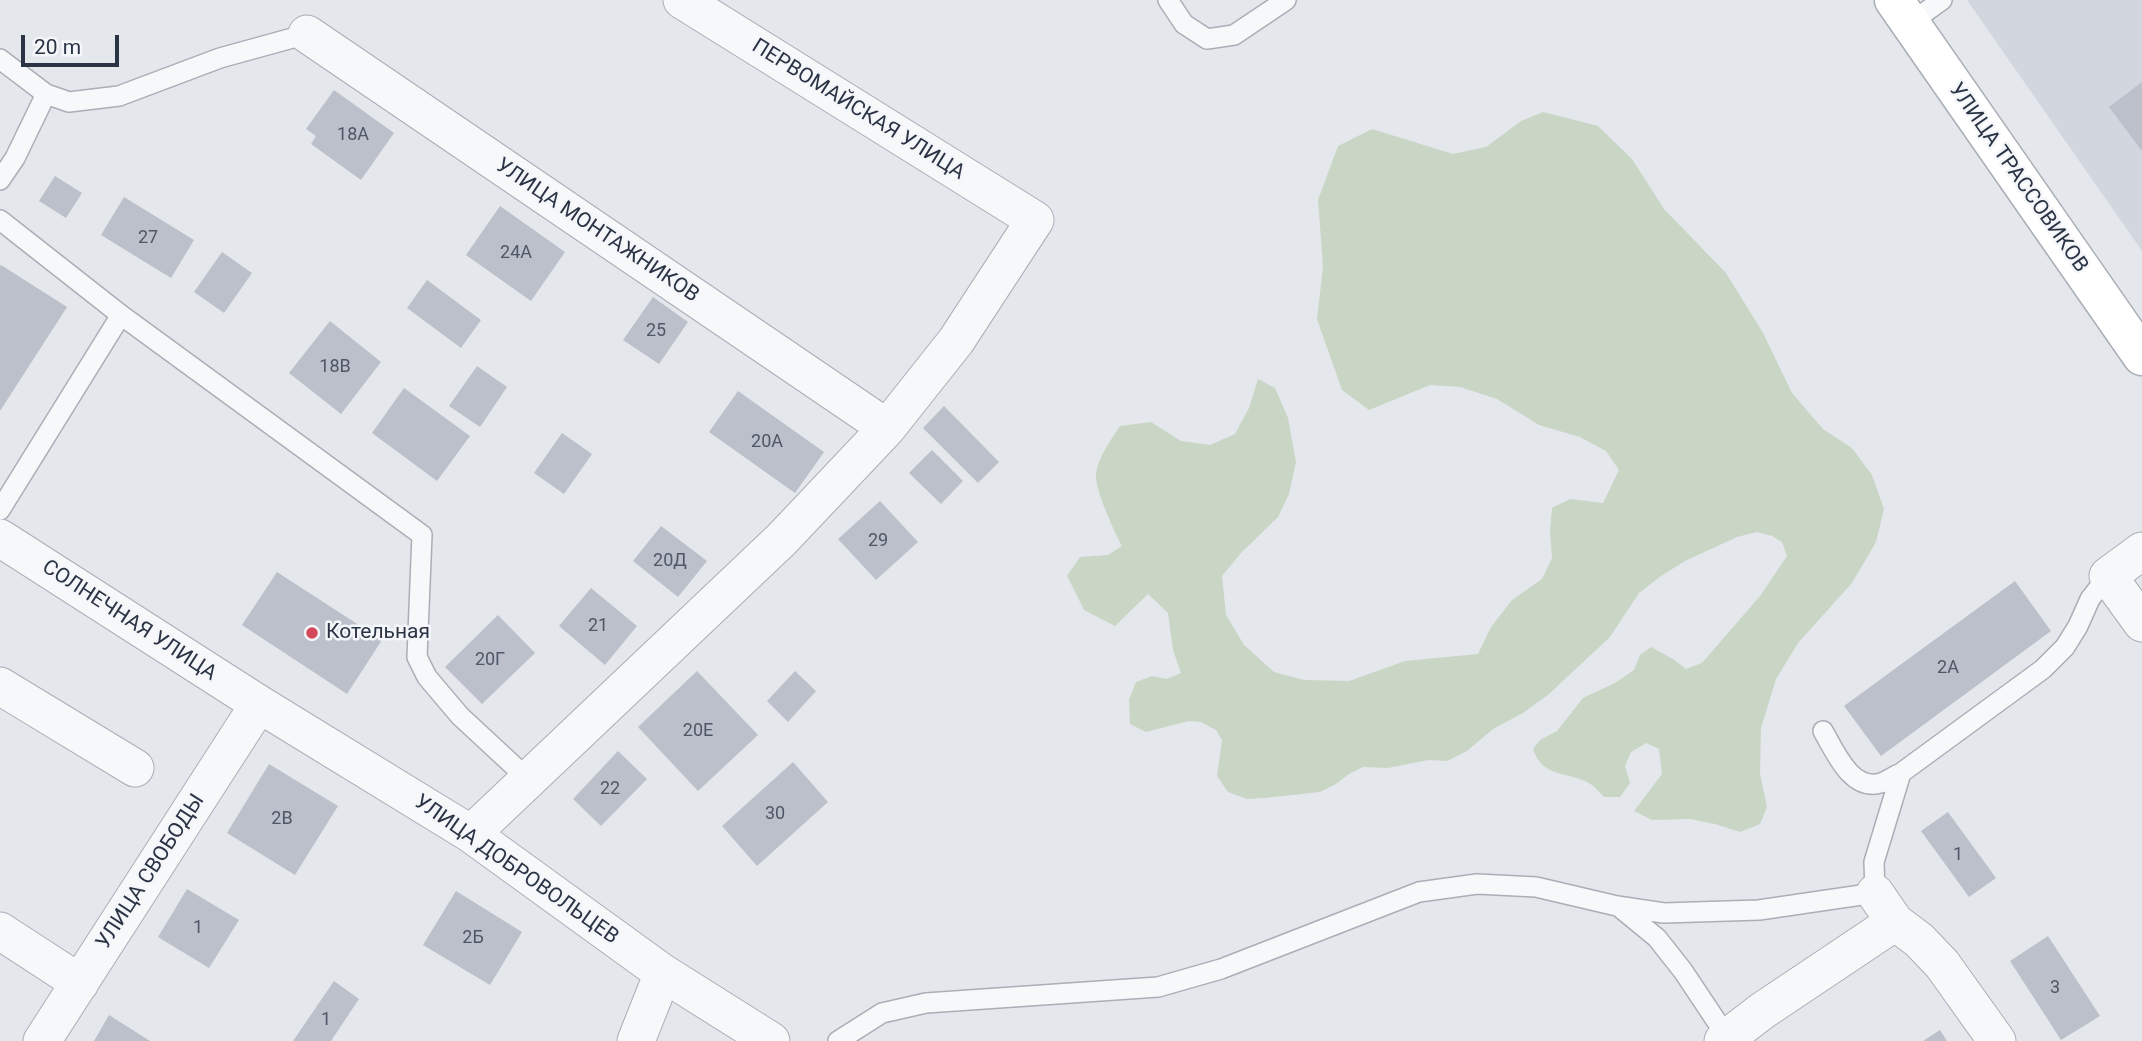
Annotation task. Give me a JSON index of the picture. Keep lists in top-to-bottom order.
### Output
{
  "streets": {
    "main road": ["УЛИЦА ТРАССОВИКОВ"],
    "street": [
      "ПЕРВОМАЙСКАЯ УЛИЦА",
      "УЛИЦА МОНТАЖНИКОВ",
      "СОЛНЕЧНАЯ УЛИЦА",
      "УЛИЦА ДОБРОВОЛЬЦЕВ",
      "УЛИЦА СВОБОДЫ"
    ]
  },
  "crossings": [
    ["ПЕРВОМАЙСКАЯ УЛИЦА", "УЛИЦА МОНТАЖНИКОВ"],
    ["СОЛНЕЧНАЯ УЛИЦА", "УЛИЦА ДОБРОВОЛЬЦЕВ"],
    ["СОЛНЕЧНАЯ УЛИЦА", "УЛИЦА СВОБОДЫ"],
    ["УЛИЦА ДОБРОВОЛЬЦЕВ", "УЛИЦА СВОБОДЫ"]
  ],
  "places": ["Котельная"],
  "house_numbers": [
    "18А",
    "27",
    "24А",
    "25",
    "18В",
    "20А",
    "29",
    "20Д",
    "21",
    "20Г",
    "2А",
    "20Е",
    "22",
    "30",
    "2В",
    "1",
    "1",
    "2Б",
    "3",
    "1"
  ],
  "scale_bar": "20 m"
}
